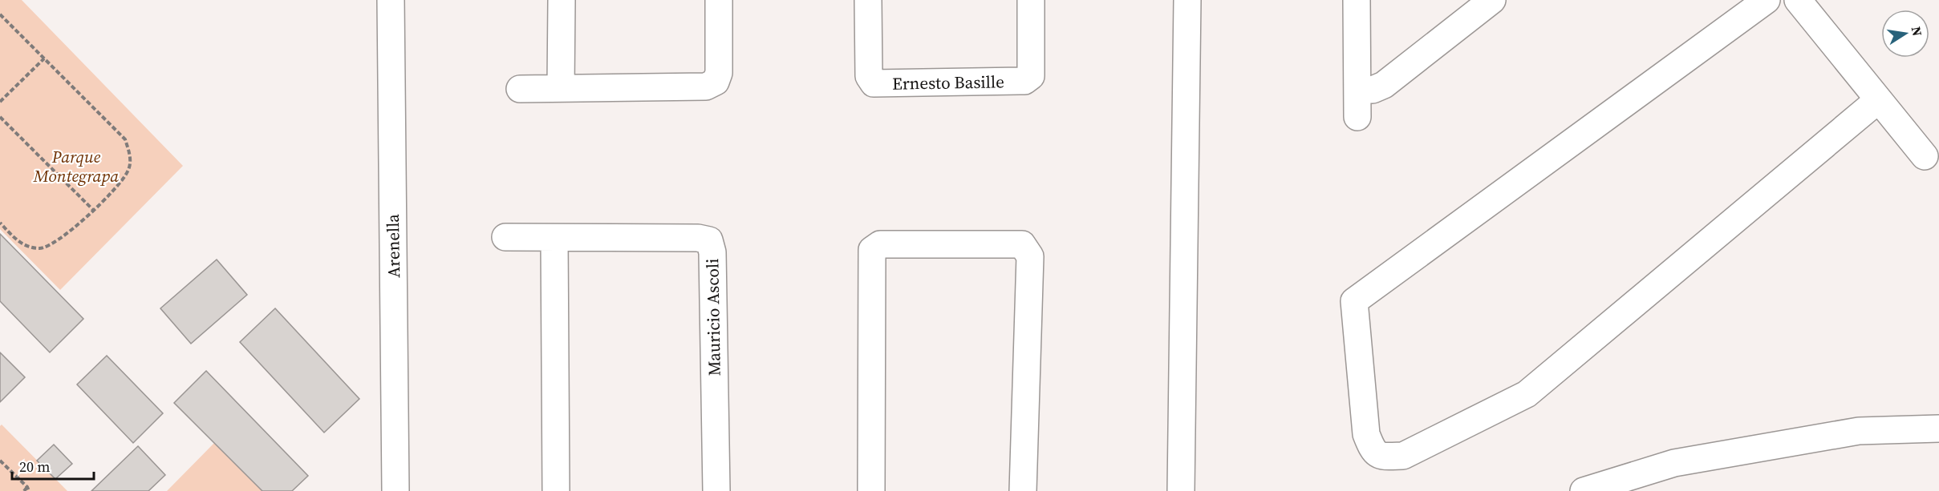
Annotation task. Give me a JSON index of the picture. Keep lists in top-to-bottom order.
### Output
{
  "streets": {
    "street": ["Ernesto Basille", "Arenella", "Mauricio Ascoli"]
  },
  "parks": ["Parque Montegrapa"],
  "scale_bar": "20 m",
  "north": "right"
}
